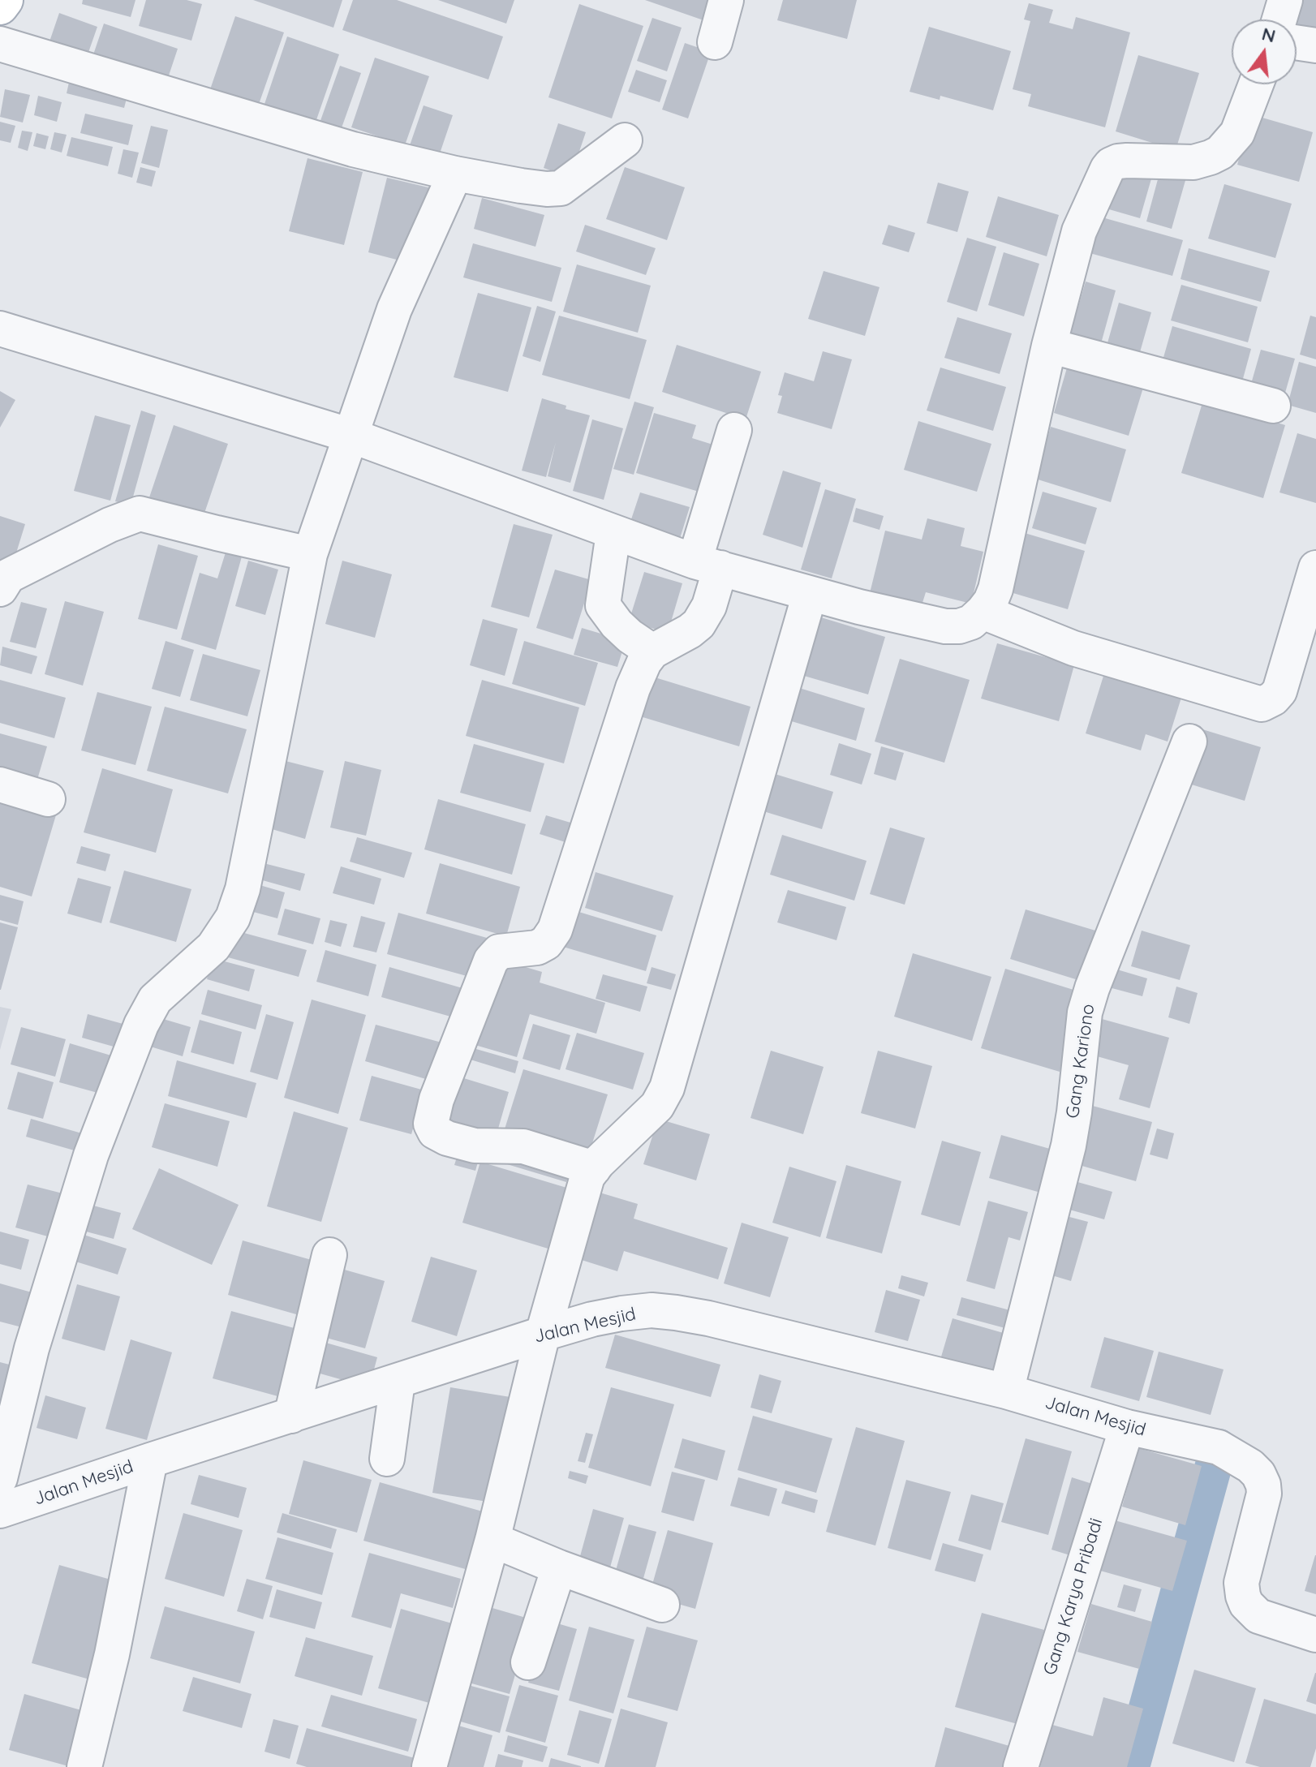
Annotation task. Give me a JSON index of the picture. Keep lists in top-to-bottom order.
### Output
{
  "streets": {
    "street": ["Gang Kariono", "Jalan Mesjid", "Gang Karya Pribadi"]
  },
  "crossings": [
    ["Gang Kariono", "Jalan Mesjid"],
    ["Jalan Mesjid", "Gang Karya Pribadi"]
  ],
  "north": "top"
}
